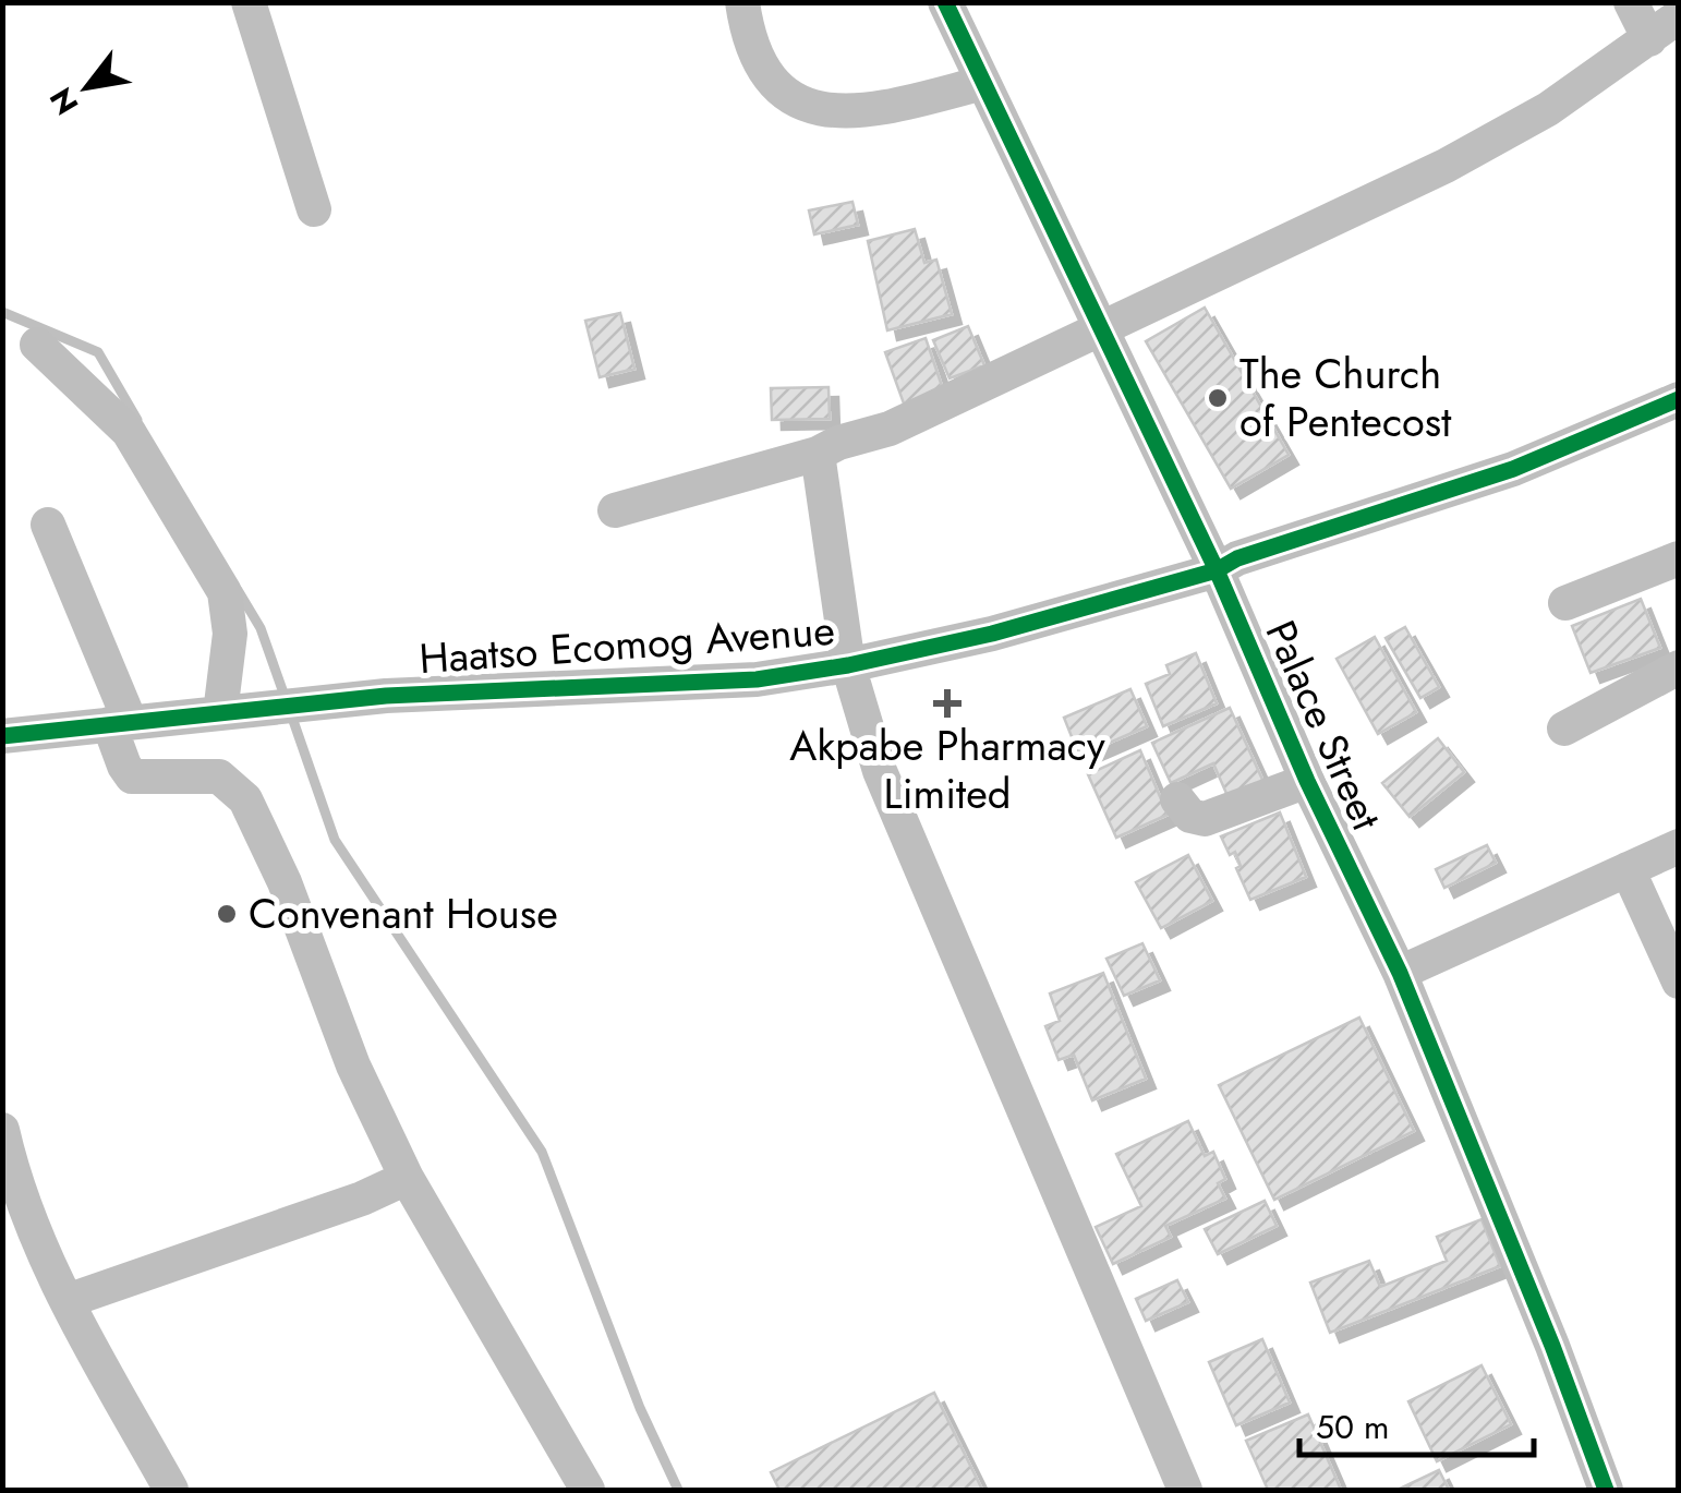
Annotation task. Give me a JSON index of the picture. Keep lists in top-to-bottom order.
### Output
{
  "streets": {
    "street": ["Haatso Ecomog Avenue", "Palace Street"]
  },
  "crossings": [
    ["Haatso Ecomog Avenue", "Palace Street"]
  ],
  "places": {
    "other": ["The Church of Pentecost", "Convenant House"],
    "health": ["Akpabe Pharmacy Limited"]
  },
  "scale_bar": "50 m",
  "north": "bottom left"
}
